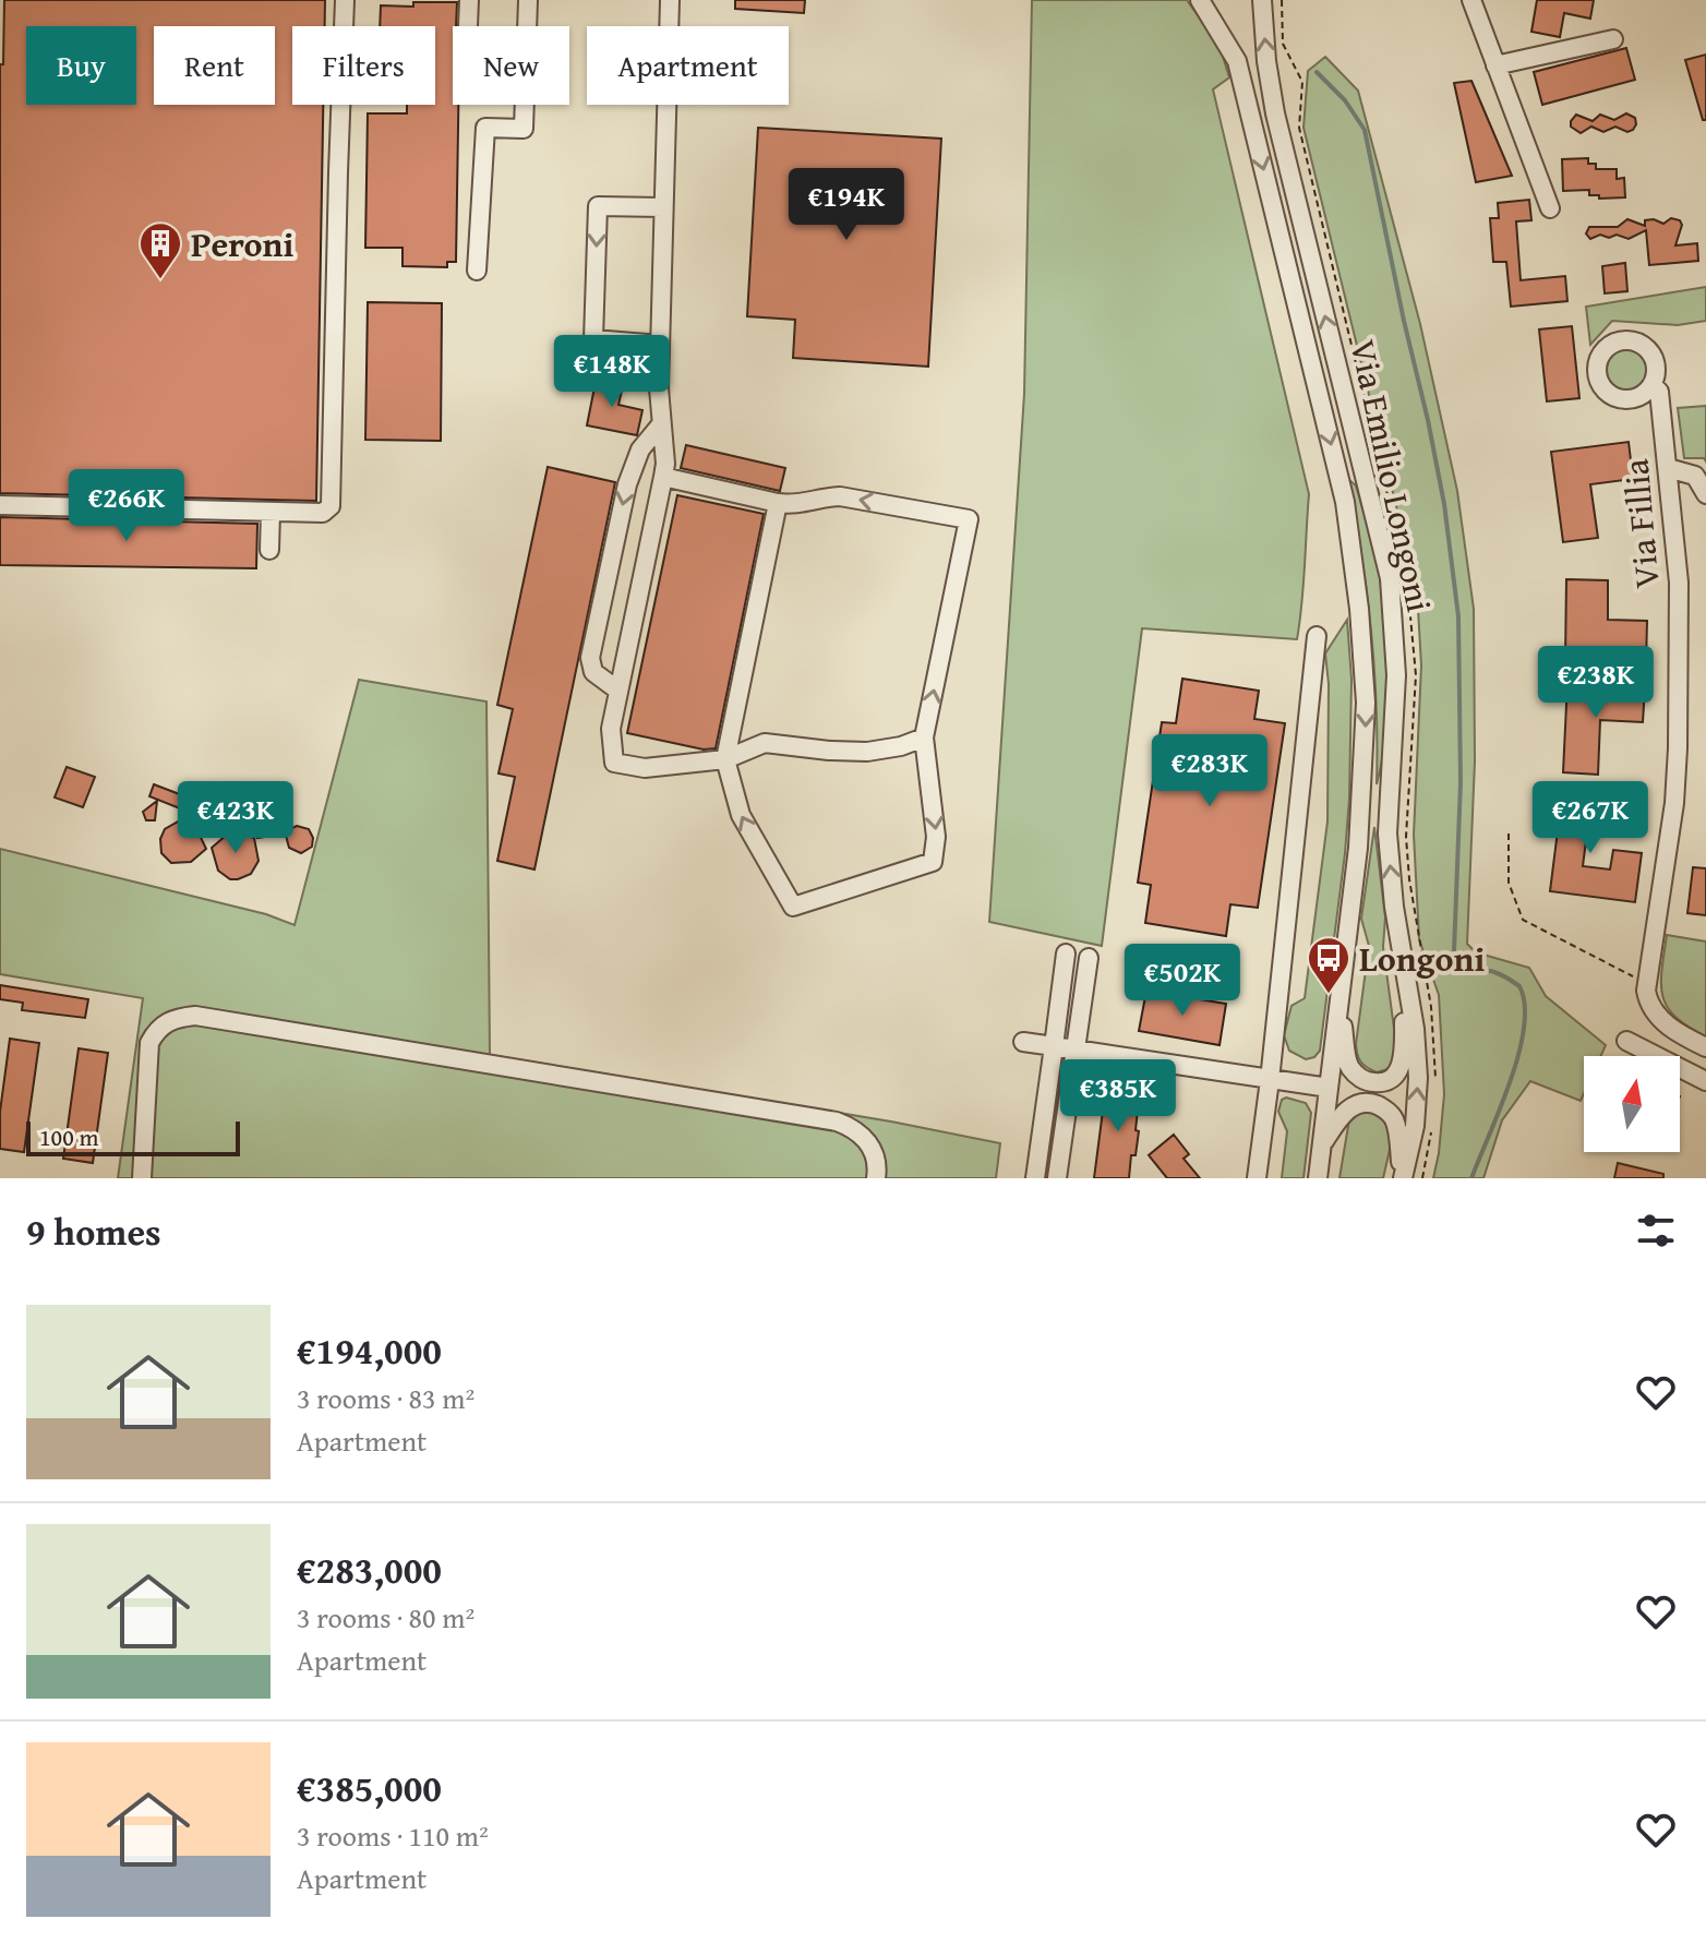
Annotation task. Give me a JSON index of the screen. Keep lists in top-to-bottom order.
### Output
{
  "streets": {
    "street": ["Via Emilio Longoni", "Via Fillia"]
  },
  "places": {
    "building": ["Peroni"],
    "bus stop": ["Longoni"]
  },
  "scale_bar": "100 m",
  "north": "top",
  "page": {
    "chip": [
      "Buy",
      "Rent",
      "Filters",
      "New",
      "Apartment"
    ],
    "price": [
      "€194K",
      "€148K",
      "€266K",
      "€238K",
      "€283K",
      "€423K",
      "€267K",
      "€502K",
      "€385K"
    ],
    "scale": "100 m",
    "heading": "9 homes",
    "list": [
      {
        "name": "€194,000",
        "note": "3 rooms · 83 m² · Apartment"
      },
      {
        "name": "€283,000",
        "note": "3 rooms · 80 m² · Apartment"
      },
      {
        "name": "€385,000",
        "note": "3 rooms · 110 m² · Apartment"
      }
    ]
  }
}
